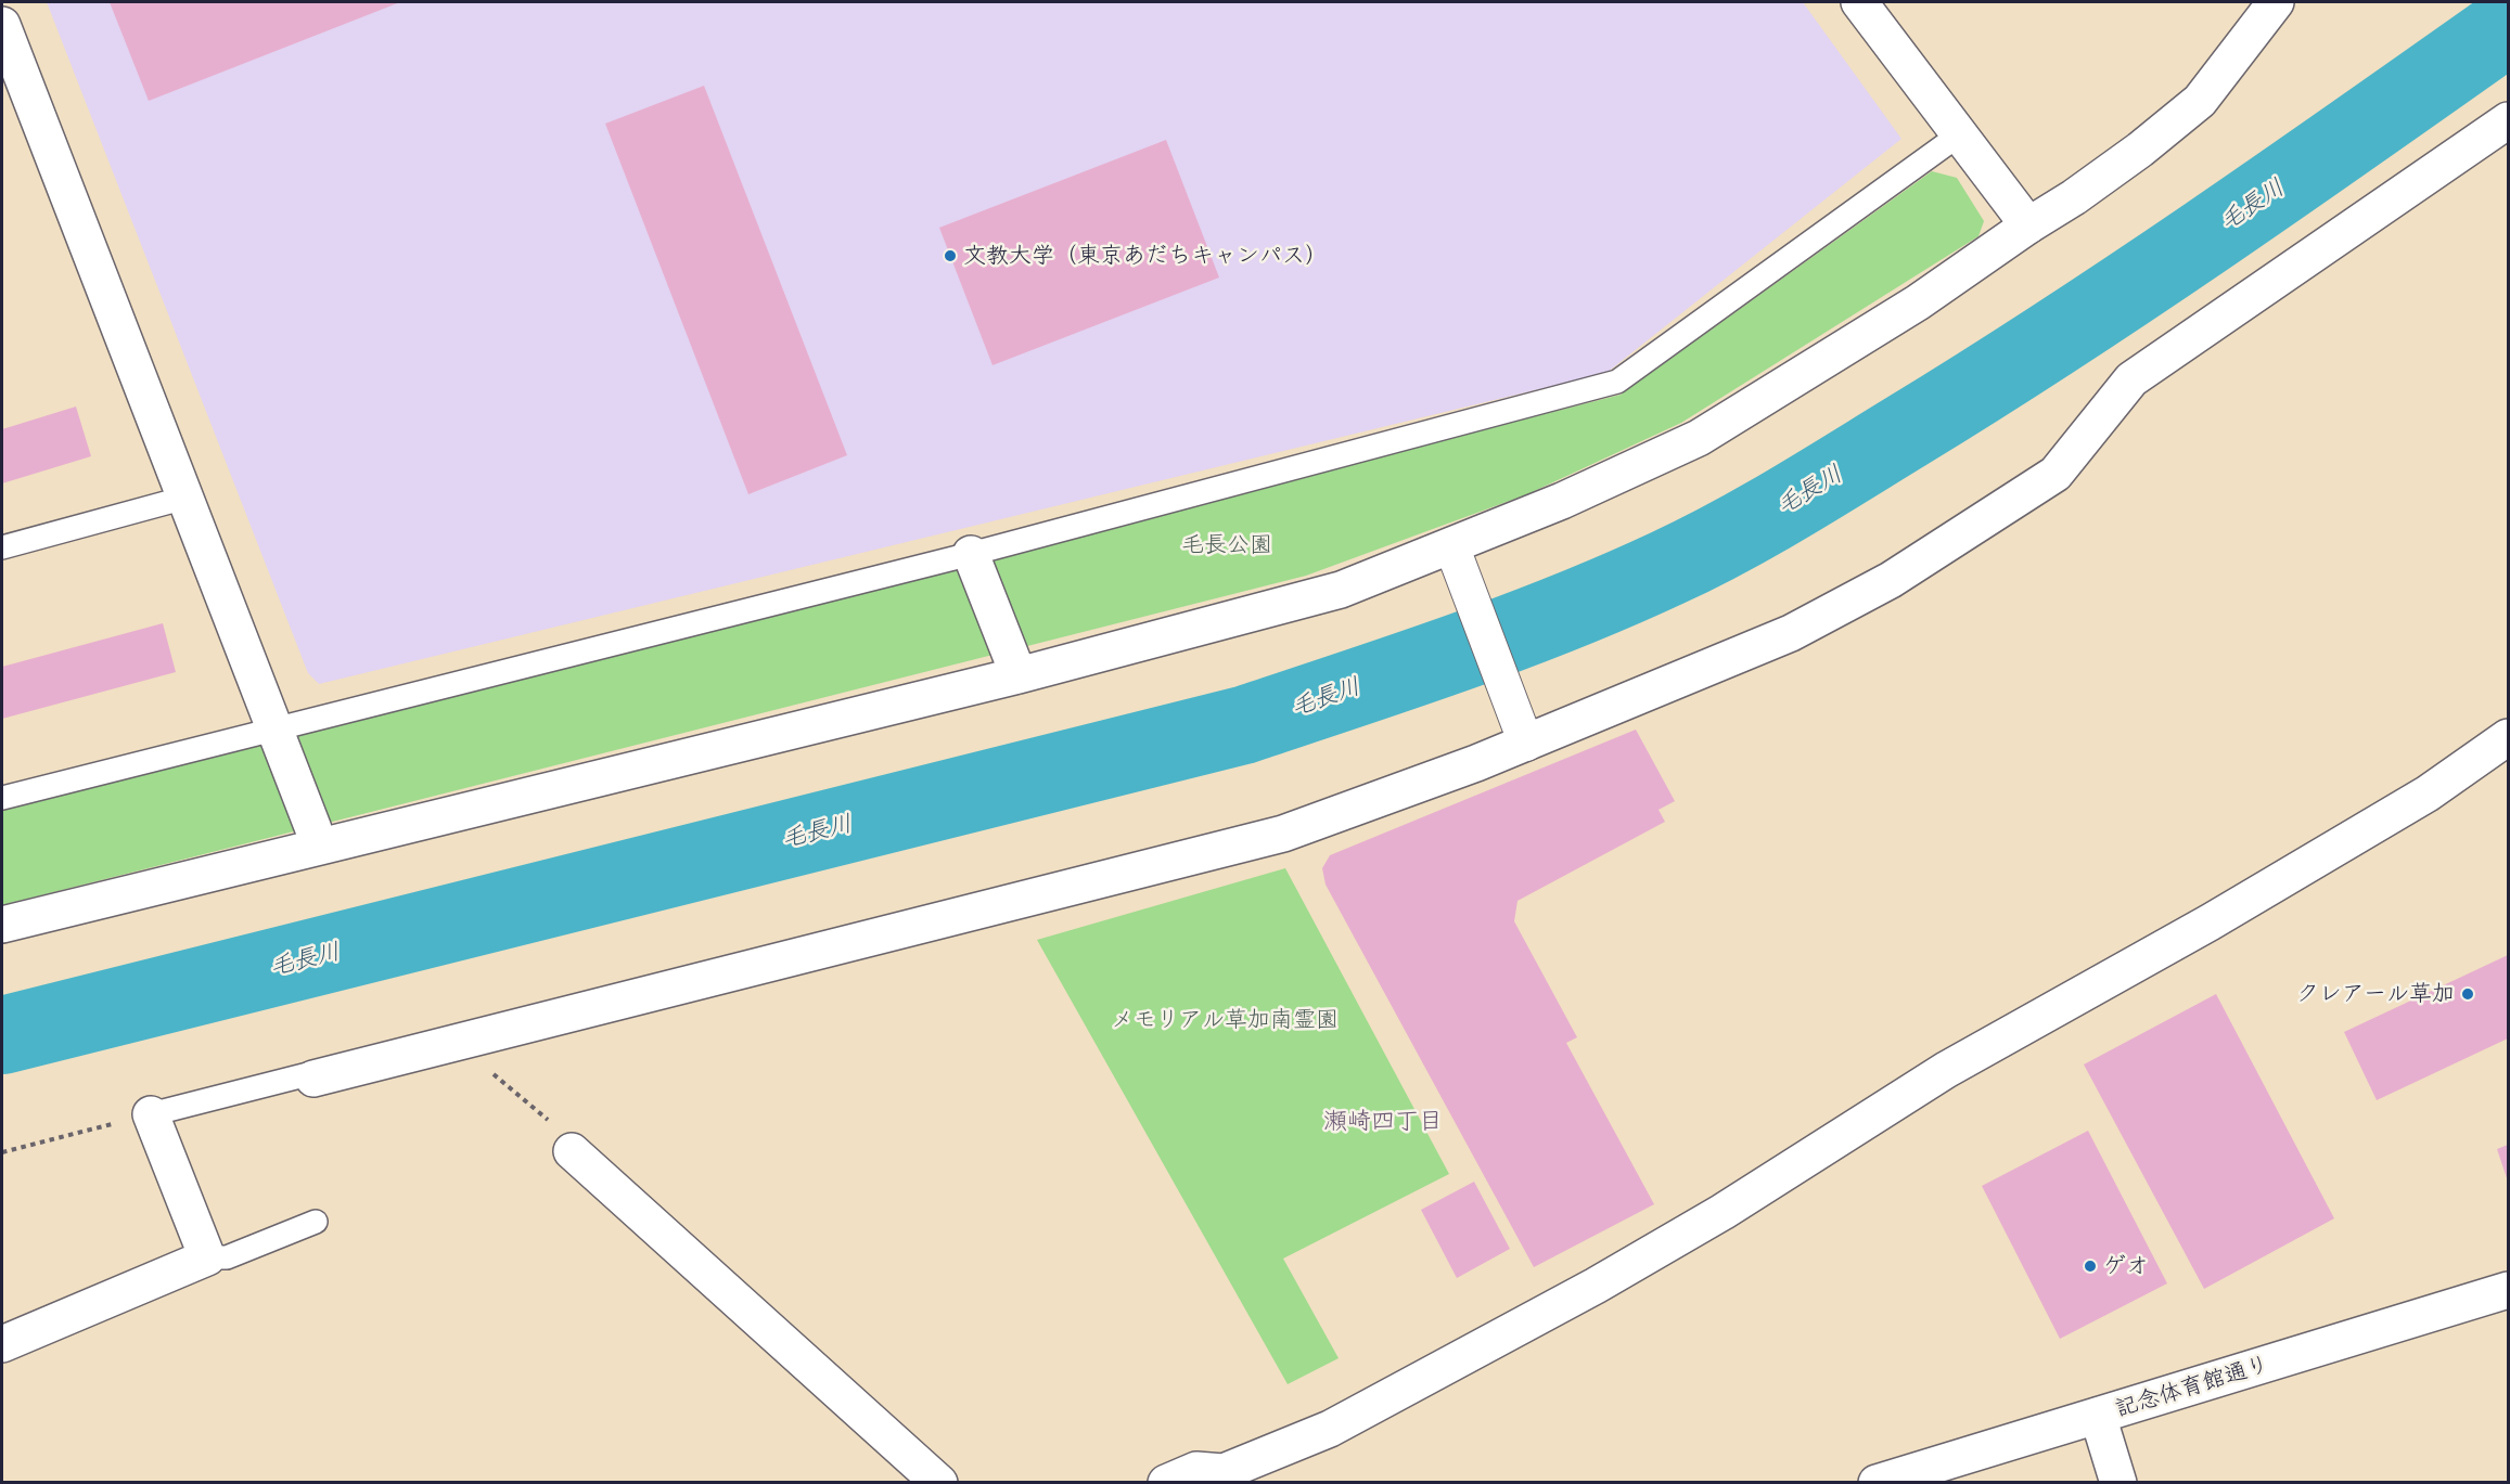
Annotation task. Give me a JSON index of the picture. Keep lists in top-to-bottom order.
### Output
{
  "streets": {
    "street": ["記念体育館通り"]
  },
  "districts": ["瀬崎四丁目"],
  "water": ["毛長川"],
  "parks": ["毛長公園", "メモリアル草加南霊園"],
  "places": ["文教大学（東京あだちキャンパス）", "クレアール草加", "ゲオ"]
}
